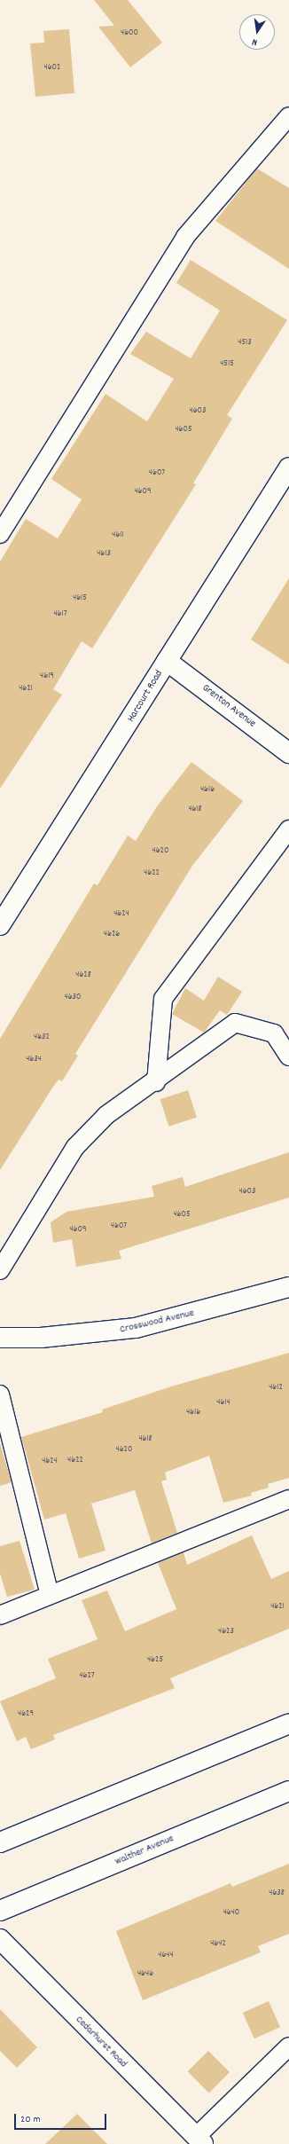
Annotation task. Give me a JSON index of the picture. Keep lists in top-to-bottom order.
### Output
{
  "streets": {
    "street": [
      "Harcourt Road",
      "Grenton Avenue",
      "Crosswood Avenue",
      "Walther Avenue",
      "Cedarhurst Road"
    ]
  },
  "crossings": [
    ["Harcourt Road", "Grenton Avenue"]
  ],
  "house_numbers": [
    "4600",
    "4602",
    "4513",
    "4515",
    "4603",
    "4605",
    "4607",
    "4609",
    "4611",
    "4613",
    "4615",
    "4617",
    "4619",
    "4621",
    "4616",
    "4618",
    "4620",
    "4622",
    "4624",
    "4626",
    "4628",
    "4630",
    "4632",
    "4634",
    "4603",
    "4605",
    "4607",
    "4609",
    "4612",
    "4614",
    "4616",
    "4618",
    "4620",
    "4622",
    "4624",
    "4621",
    "4623",
    "4625",
    "4627",
    "4629",
    "4638",
    "4640",
    "4642",
    "4644",
    "4646"
  ],
  "scale_bar": "20 m",
  "north": "bottom"
}
